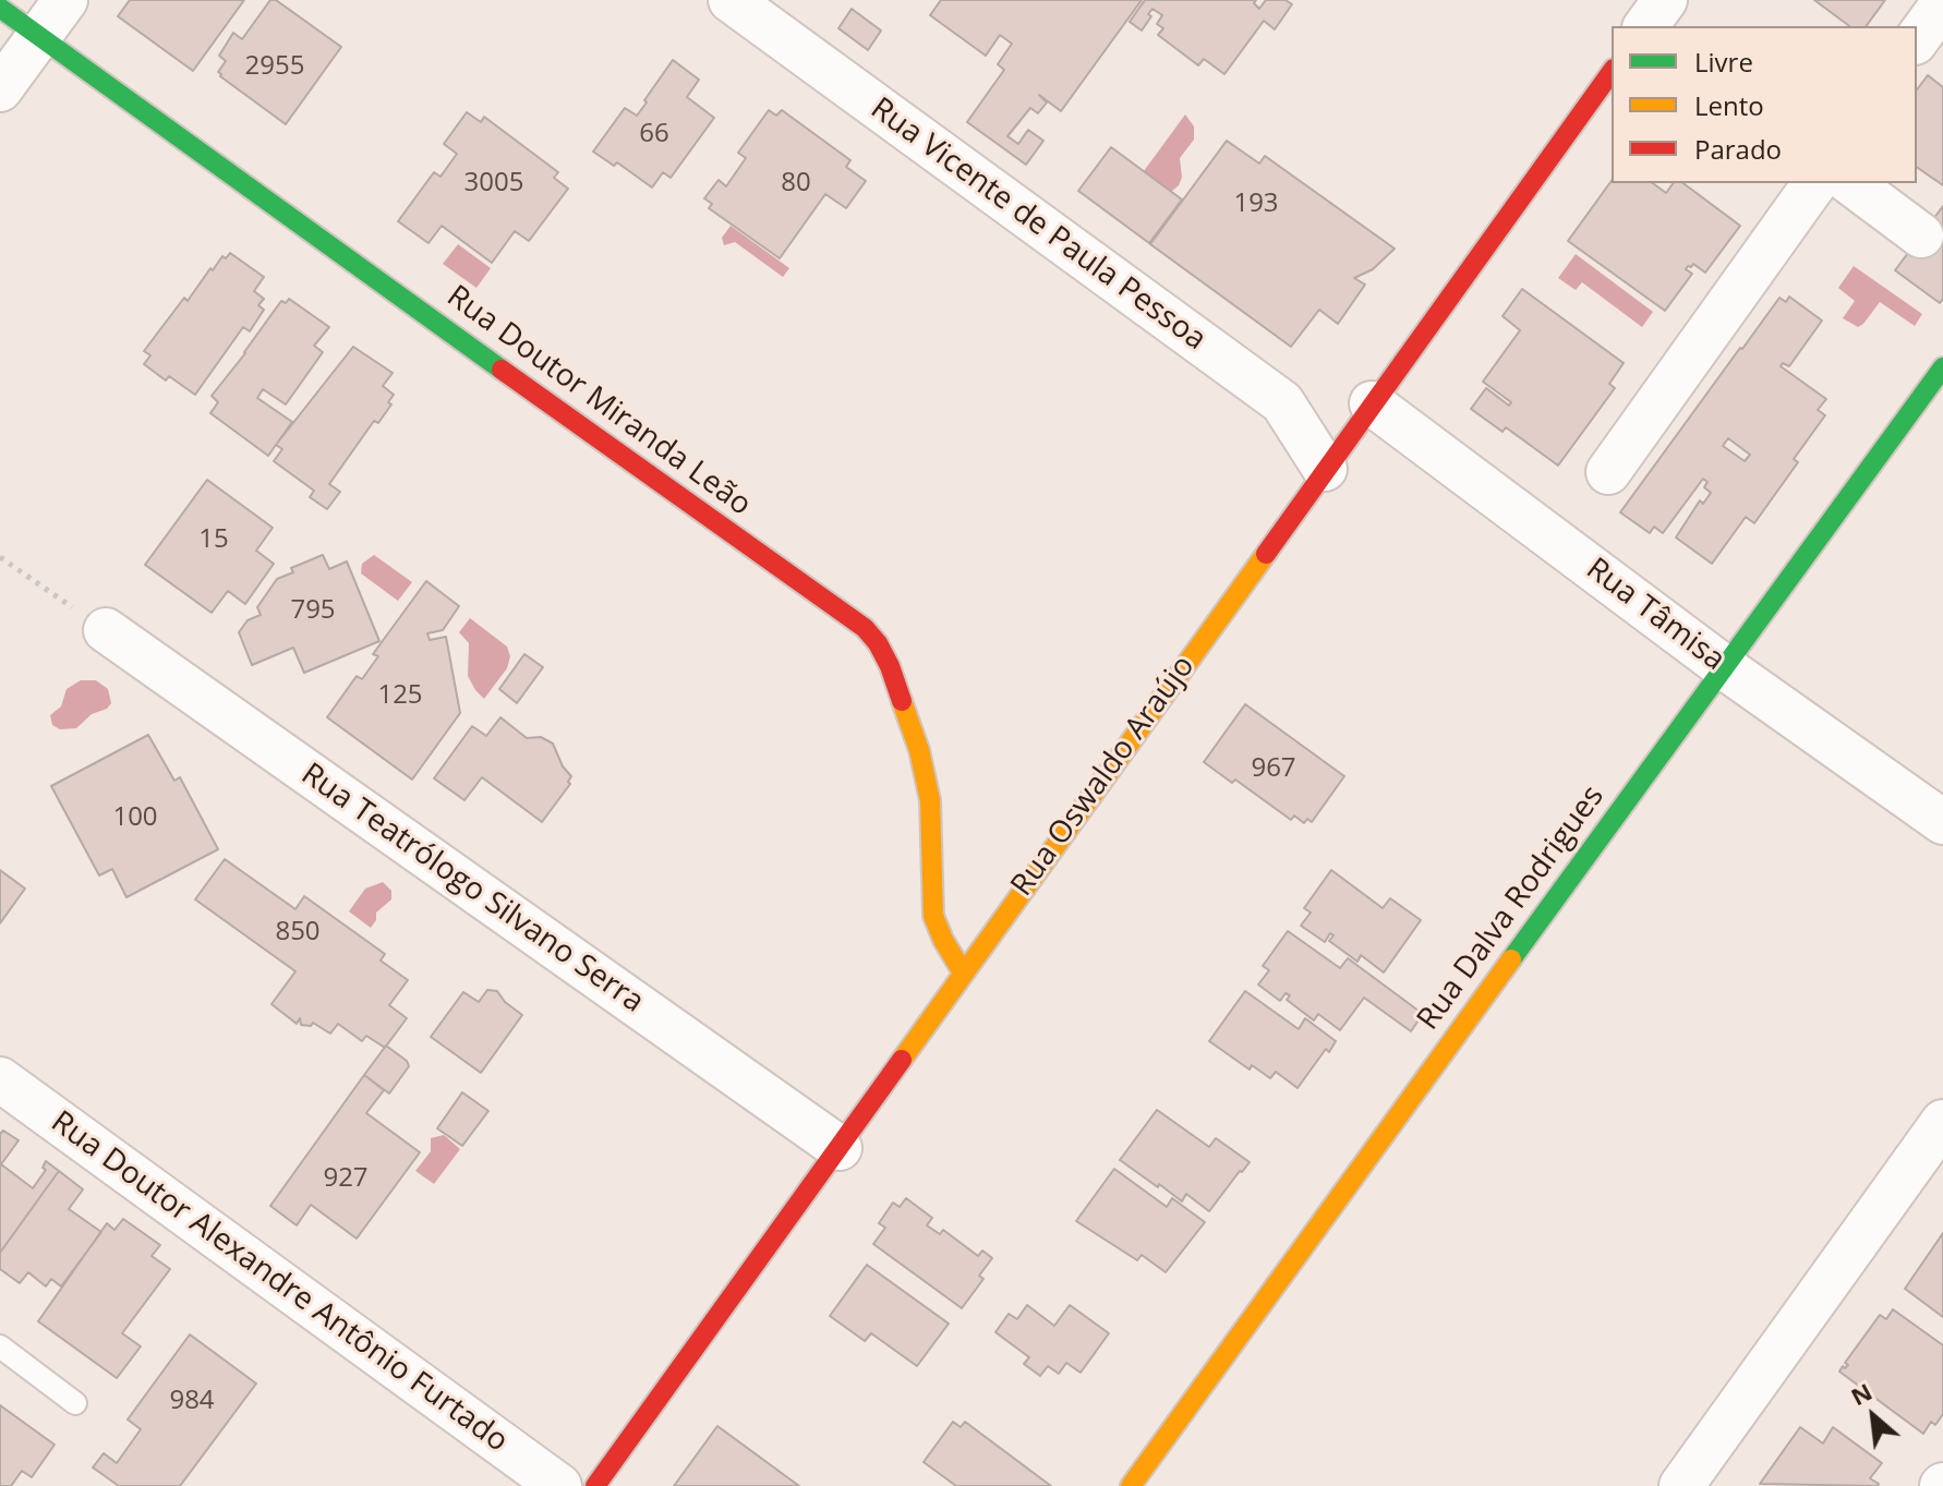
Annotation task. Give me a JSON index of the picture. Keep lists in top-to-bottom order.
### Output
{
  "streets": {
    "street": [
      "Rua Vicente de Paula Pessoa",
      "Rua Doutor Miranda Leão",
      "Rua Tâmisa",
      "Rua Oswaldo Araújo",
      "Rua Teatrólogo Silvano Serra",
      "Rua Dalva Rodrigues",
      "Rua Doutor Alexandre Antônio Furtado"
    ]
  },
  "crossings": [
    ["Rua Vicente de Paula Pessoa", "Rua Oswaldo Araújo"],
    ["Rua Doutor Miranda Leão", "Rua Oswaldo Araújo"],
    ["Rua Tâmisa", "Rua Oswaldo Araújo"],
    ["Rua Tâmisa", "Rua Dalva Rodrigues"],
    ["Rua Oswaldo Araújo", "Rua Teatrólogo Silvano Serra"]
  ],
  "house_numbers": [
    "2955",
    "66",
    "3005",
    "80",
    "193",
    "15",
    "795",
    "125",
    "967",
    "100",
    "850",
    "927",
    "984"
  ],
  "legend": ["Livre", "Lento", "Parado"],
  "north": "top left"
}
